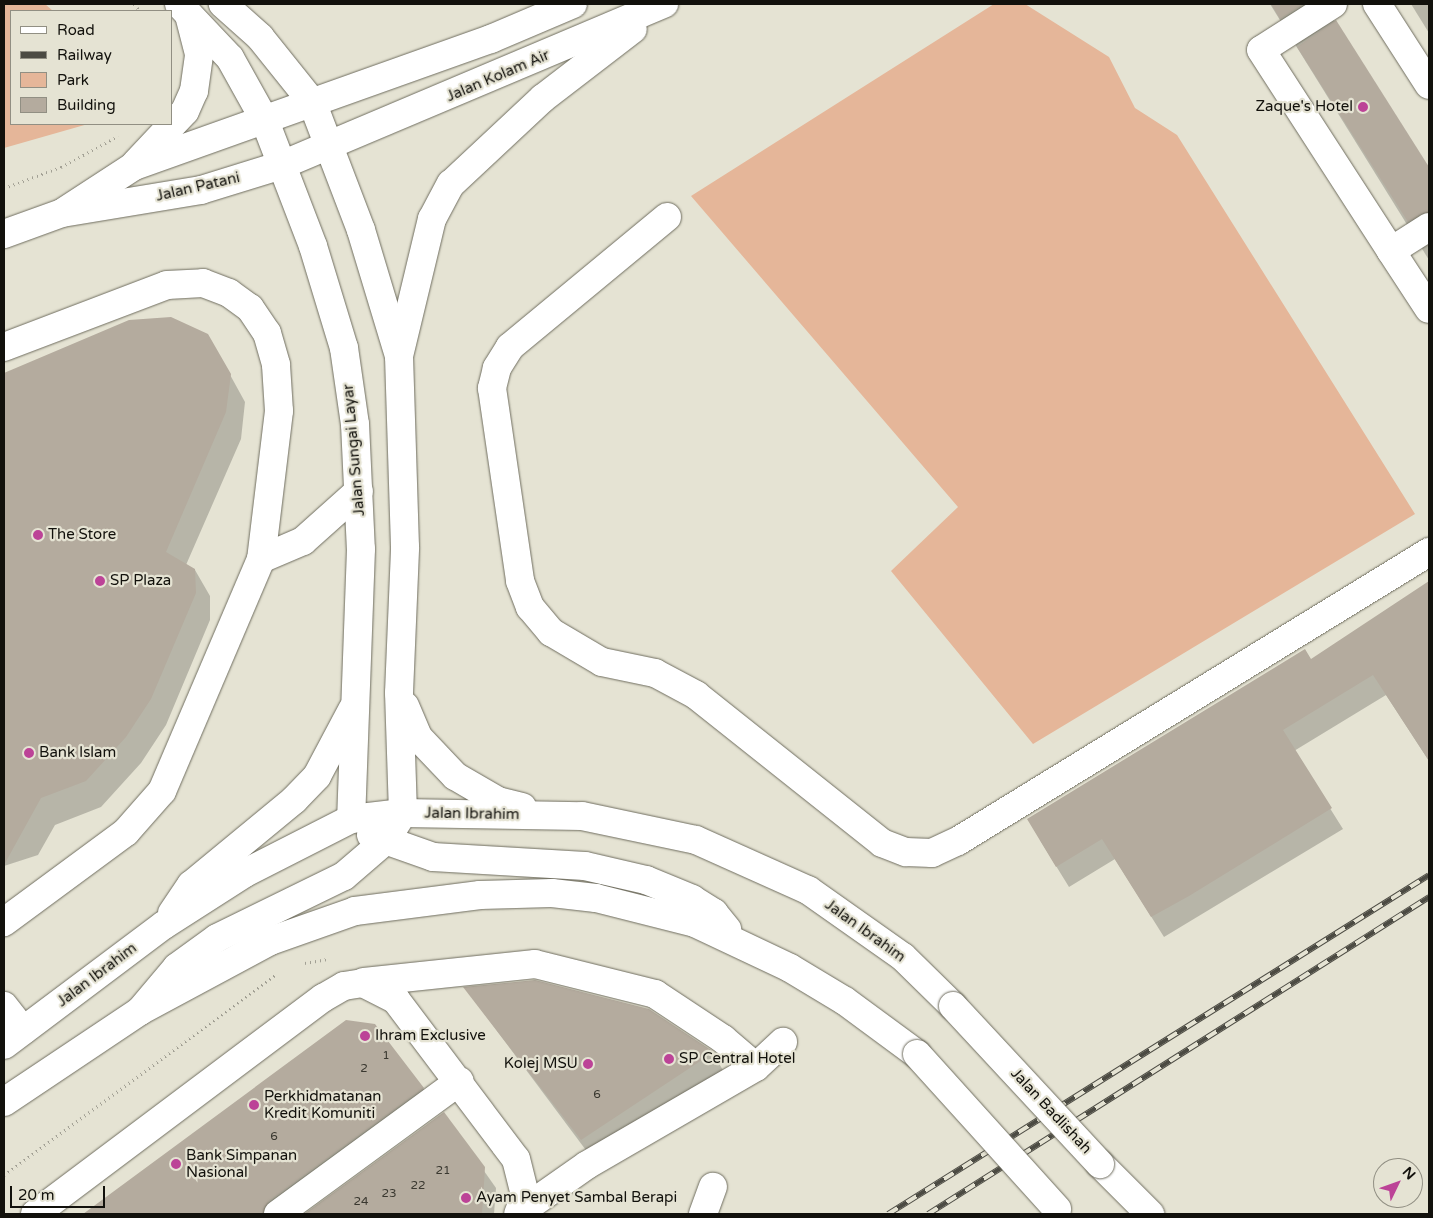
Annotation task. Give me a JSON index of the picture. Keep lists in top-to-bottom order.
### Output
{
  "streets": {
    "main road": [
      "Jalan Kolam Air",
      "Jalan Patani",
      "Jalan Sungai Layar",
      "Jalan Ibrahim",
      "Jalan Badlishah"
    ]
  },
  "crossings": [
    ["Jalan Kolam Air", "Jalan Patani"],
    ["Jalan Patani", "Jalan Sungai Layar"],
    ["Jalan Sungai Layar", "Jalan Ibrahim"],
    ["Jalan Ibrahim", "Jalan Badlishah"]
  ],
  "places": [
    "Zaque's Hotel",
    "The Store",
    "SP Plaza",
    "Bank Islam",
    "Ihram Exclusive",
    "SP Central Hotel",
    "Kolej MSU",
    "Perkhidmatanan Kredit Komuniti",
    "Bank Simpanan Nasional",
    "Ayam Penyet Sambal Berapi"
  ],
  "house_numbers": [
    "1",
    "2",
    "6",
    "6",
    "21",
    "22",
    "23",
    "24"
  ],
  "legend": [
    "Road",
    "Railway",
    "Park",
    "Building"
  ],
  "scale_bar": "20 m",
  "north": "top right"
}
